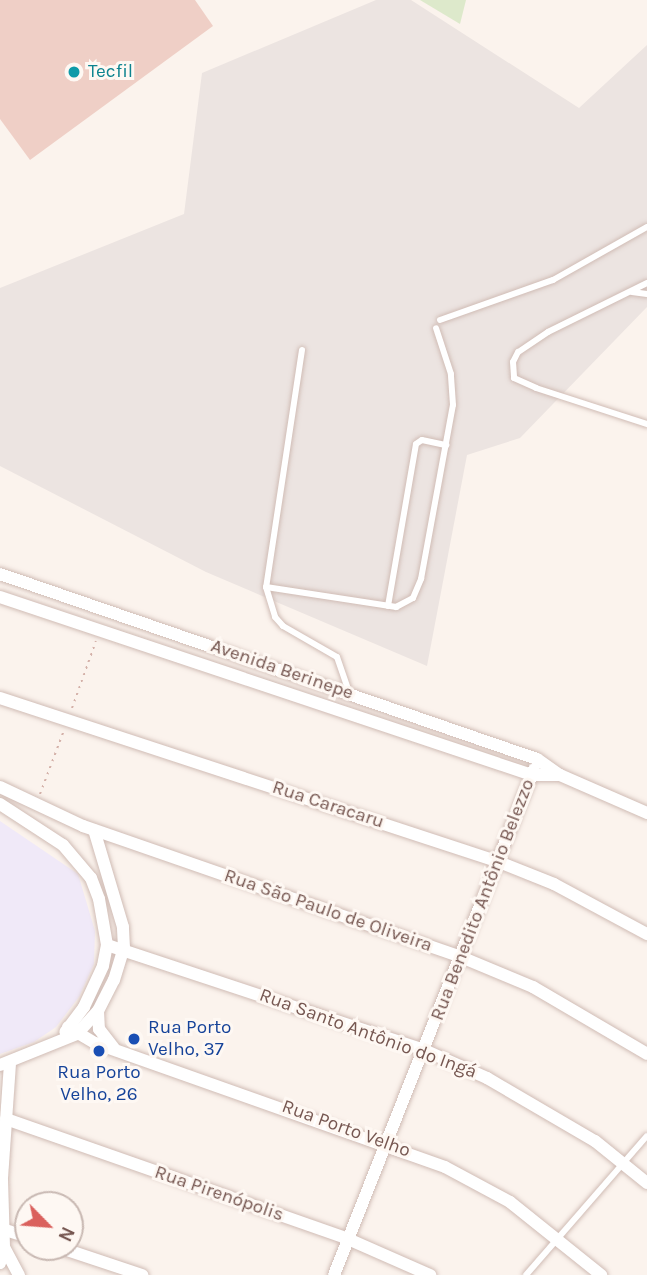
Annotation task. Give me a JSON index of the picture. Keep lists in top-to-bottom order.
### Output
{
  "streets": {
    "street": [
      "Avenida Berinepe",
      "Rua Caracaru",
      "Rua Benedito Antônio Belezzo",
      "Rua São Paulo de Oliveira",
      "Rua Santo Antônio do Ingá",
      "Rua Porto Velho",
      "Rua Pirenópolis"
    ]
  },
  "crossings": [
    ["Avenida Berinepe", "Rua Benedito Antônio Belezzo"],
    ["Rua Caracaru", "Rua Benedito Antônio Belezzo"],
    ["Rua Benedito Antônio Belezzo", "Rua São Paulo de Oliveira"],
    ["Rua Benedito Antônio Belezzo", "Rua Santo Antônio do Ingá"],
    ["Rua Benedito Antônio Belezzo", "Rua Porto Velho"],
    ["Rua Benedito Antônio Belezzo", "Rua Pirenópolis"]
  ],
  "places": ["Tecfil", "Rua Porto Velho, 37", "Rua Porto Velho, 26"],
  "north": "bottom right"
}
